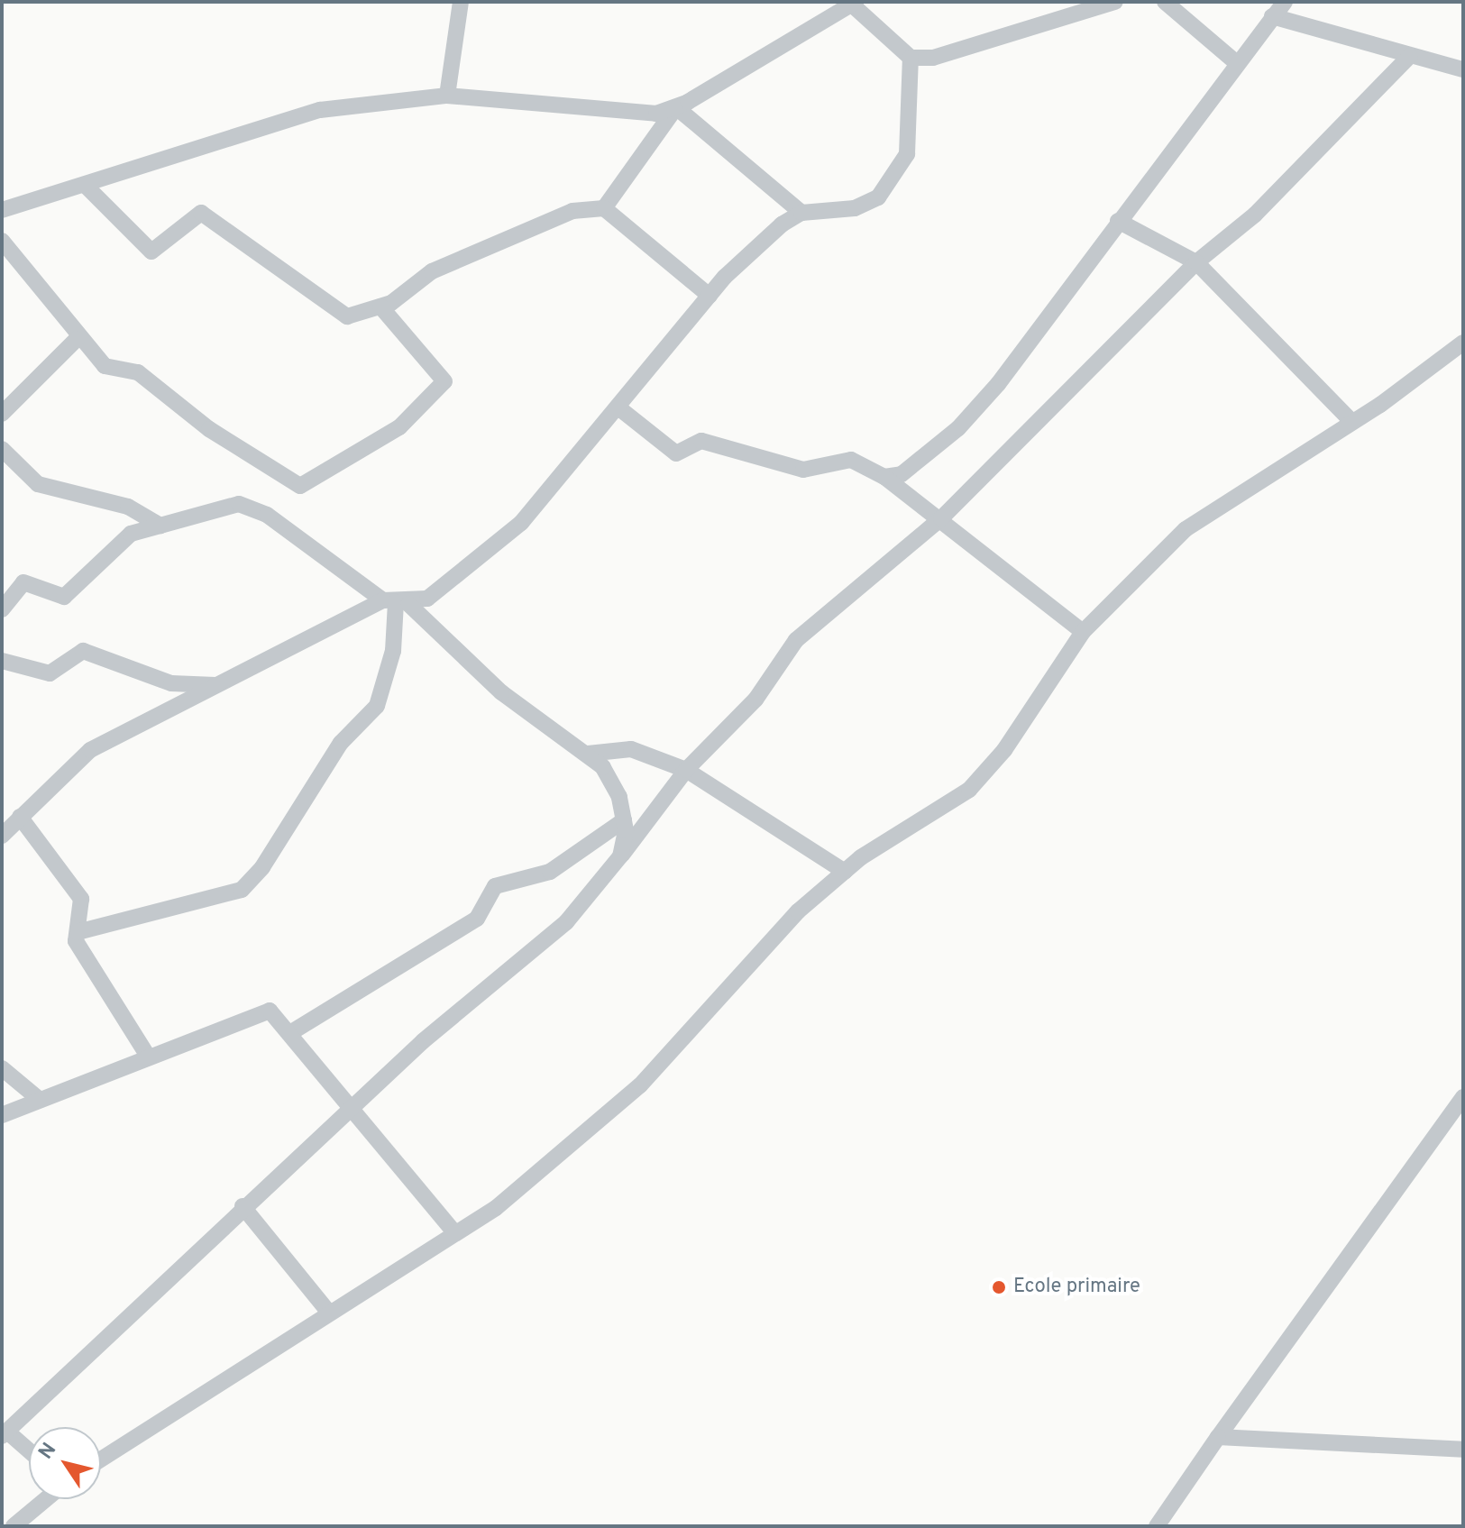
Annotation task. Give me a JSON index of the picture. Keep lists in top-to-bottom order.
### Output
{
  "places": ["Ecole primaire"],
  "north": "top left"
}
